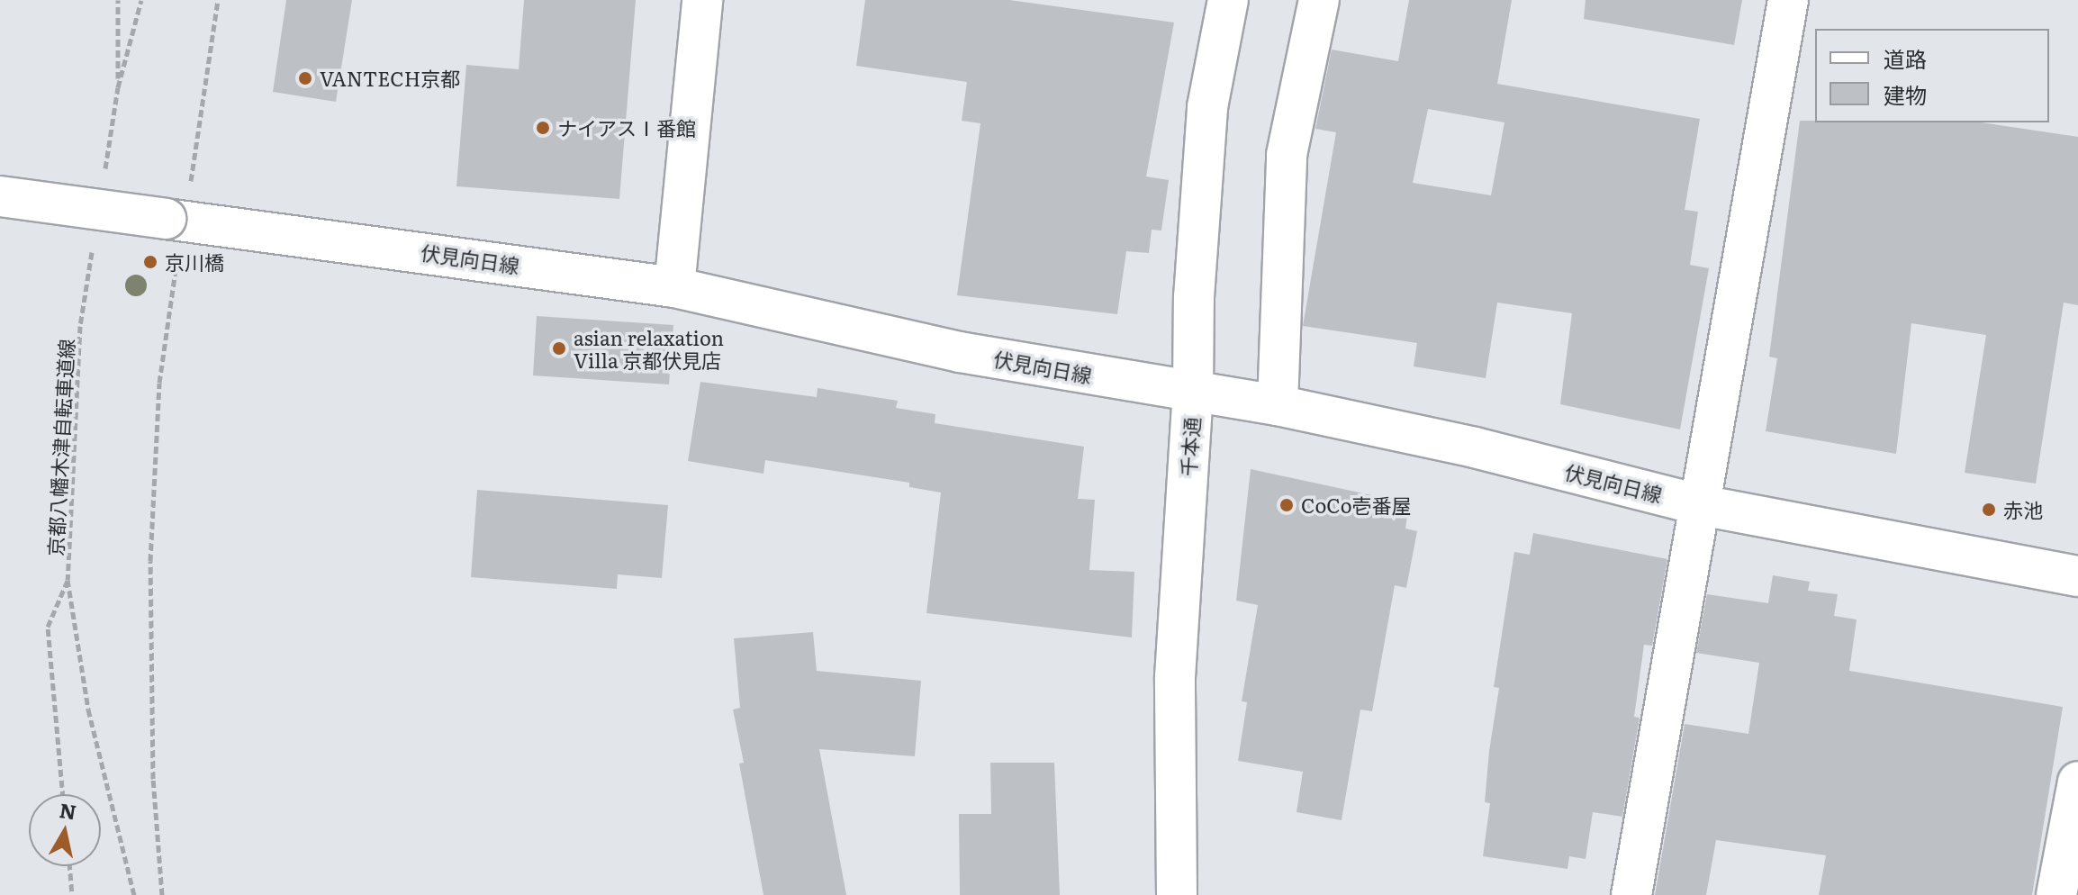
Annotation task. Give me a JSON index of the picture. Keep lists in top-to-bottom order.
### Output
{
  "streets": {
    "street": ["伏見向日線", "千本通"],
    "path": ["京都八幡木津自転車道線"]
  },
  "crossings": [
    ["伏見向日線", "千本通"]
  ],
  "places": [
    "VANTECH京都",
    "ナイアスⅠ番館",
    "京川橋",
    "asian relaxation Villa 京都伏見店",
    "CoCo壱番屋",
    "赤池"
  ],
  "legend": ["道路", "建物"],
  "north": "top"
}
